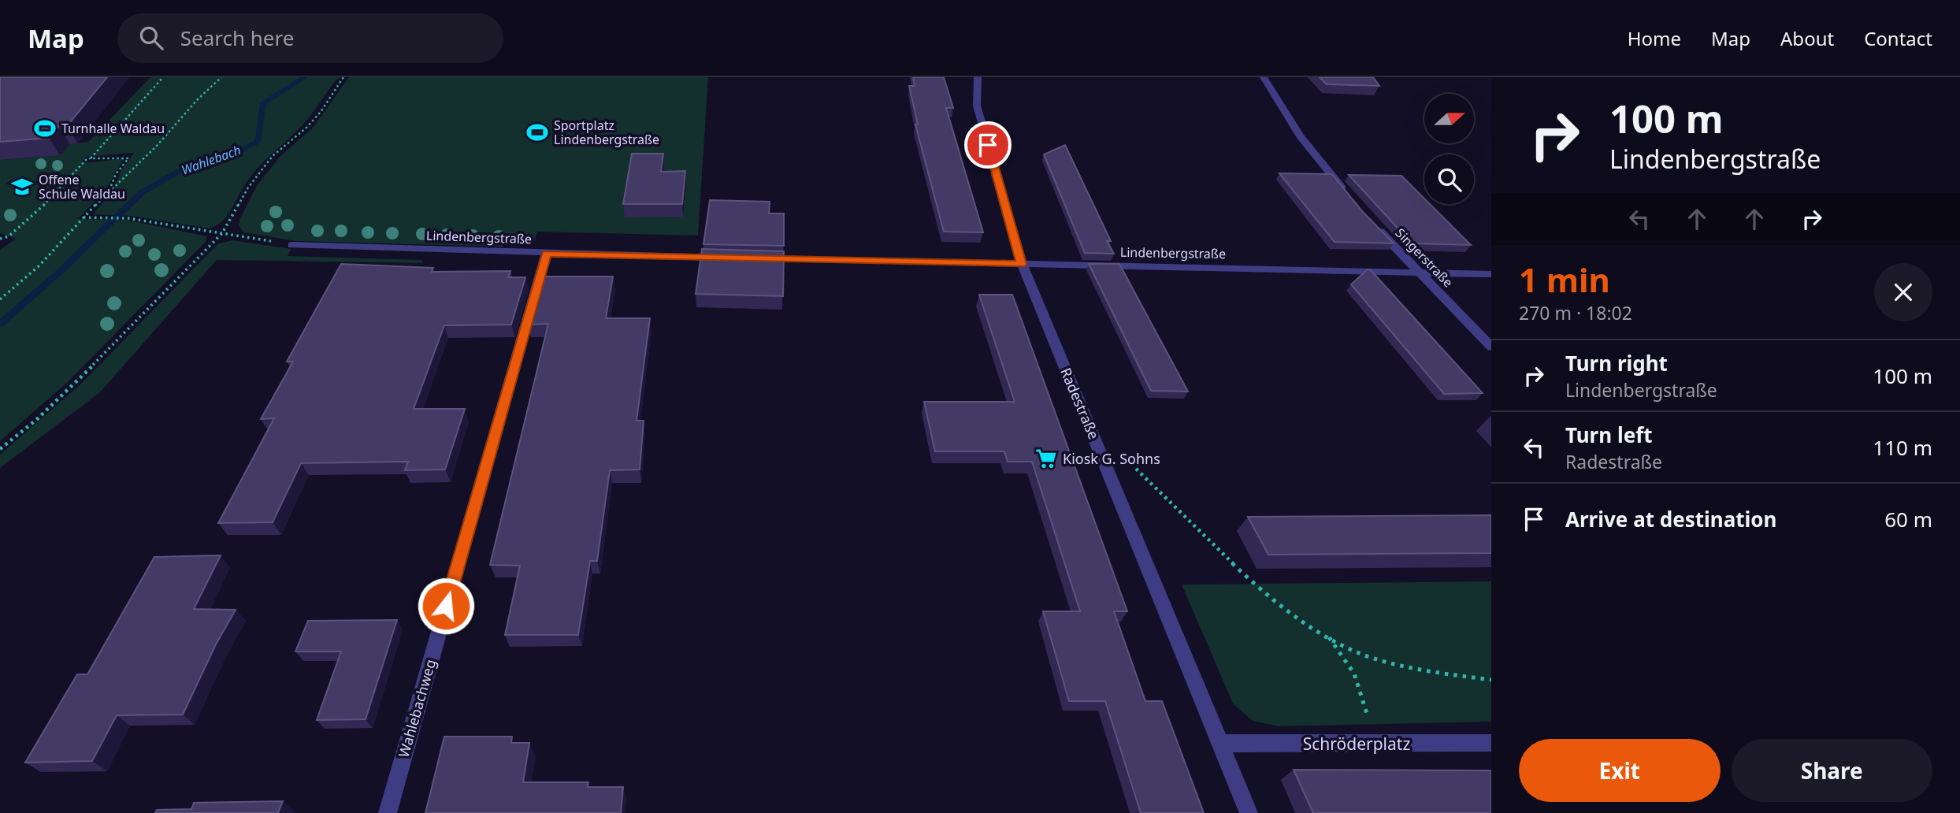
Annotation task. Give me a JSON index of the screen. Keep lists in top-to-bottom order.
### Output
{
  "streets": {
    "street": [
      "Lindenbergstraße",
      "Singerstraße",
      "Radestraße",
      "Wahlebachweg",
      "Schröderplatz"
    ]
  },
  "crossings": [
    ["Lindenbergstraße", "Singerstraße"],
    ["Lindenbergstraße", "Radestraße"],
    ["Lindenbergstraße", "Wahlebachweg"],
    ["Radestraße", "Schröderplatz"]
  ],
  "water": ["Wahlebach"],
  "places": {
    "sports": ["Turnhalle Waldau", "Sportplatz Lindenbergstraße"],
    "school or university": ["Offene Schule Waldau"],
    "supermarket": ["Kiosk G. Sohns"]
  },
  "north": "right",
  "page": {
    "header": "Map",
    "search": "Search here",
    "nav": [
      "Home",
      "Map",
      "About",
      "Contact"
    ],
    "turn": ["100 m", "Lindenbergstraße"],
    "heading": ["1 min", "270 m · 18:02"],
    "list": [
      {
        "name": "Turn right",
        "note": "Lindenbergstraße",
        "value": "100 m"
      },
      {
        "name": "Turn left",
        "note": "Radestraße",
        "value": "110 m"
      },
      {
        "name": "Arrive at destination",
        "value": "60 m"
      }
    ],
    "buttons": ["Exit", "Share"]
  }
}
